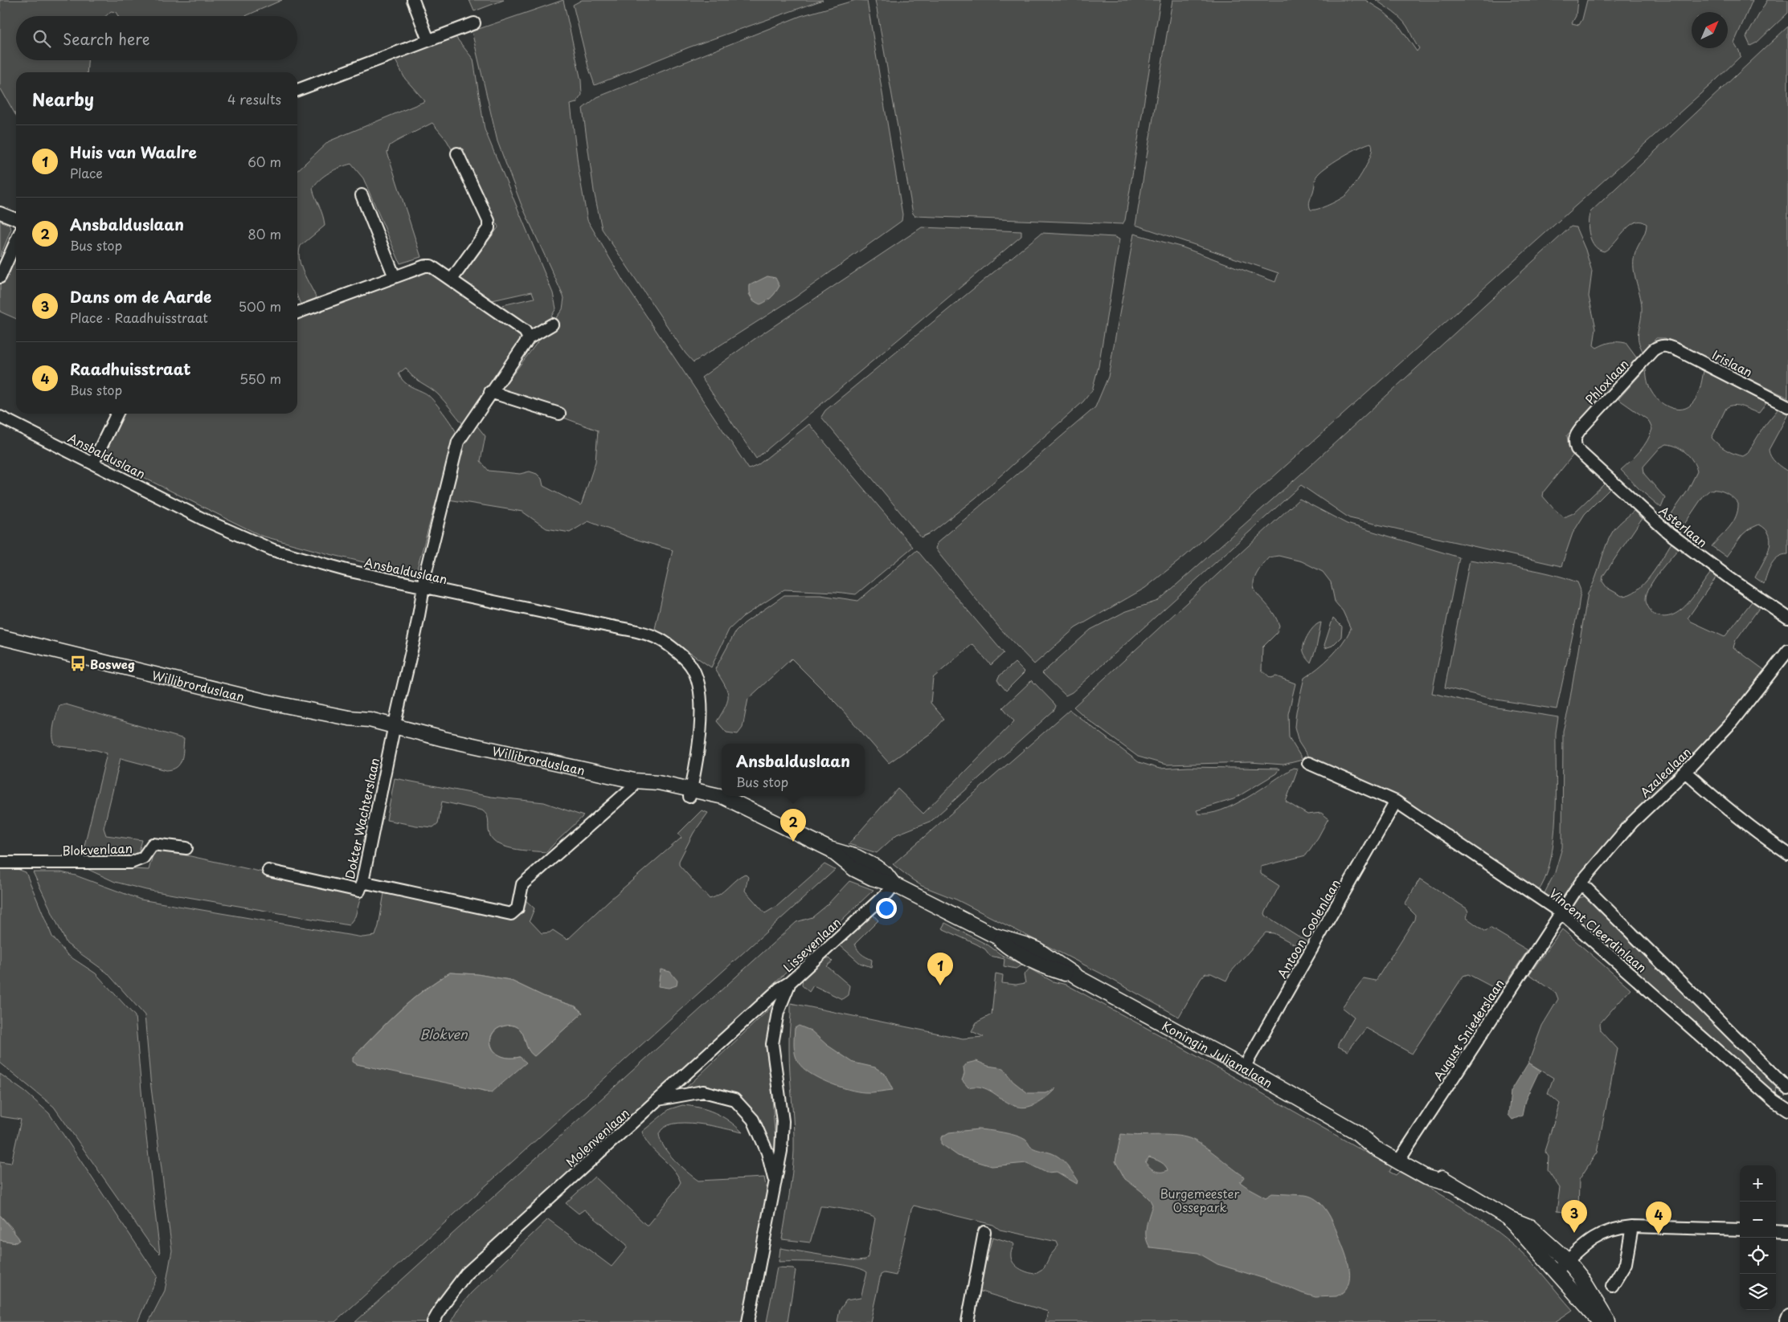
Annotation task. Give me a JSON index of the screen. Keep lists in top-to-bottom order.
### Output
{
  "streets": {
    "main road": ["Willibrorduslaan", "Koningin Julianalaan"],
    "street": [
      "Irislaan",
      "Phloxlaan",
      "Ansbalduslaan",
      "Asterlaan",
      "Azalealaan",
      "Dokter Wachterslaan",
      "Blokvenlaan",
      "Antoon Coolenlaan",
      "Vincent Cleerdinlaan",
      "Lissevenlaan",
      "August Sniederslaan",
      "Molenvenlaan"
    ]
  },
  "crossings": [
    ["Irislaan", "Phloxlaan"],
    ["Phloxlaan", "Asterlaan"],
    ["Ansbalduslaan", "Willibrorduslaan"],
    ["Ansbalduslaan", "Dokter Wachterslaan"],
    ["Willibrorduslaan", "Dokter Wachterslaan"],
    ["Willibrorduslaan", "Lissevenlaan"],
    ["Willibrorduslaan", "Koningin Julianalaan"],
    ["Azalealaan", "Vincent Cleerdinlaan"],
    ["Azalealaan", "August Sniederslaan"],
    ["Antoon Coolenlaan", "Vincent Cleerdinlaan"],
    ["Antoon Coolenlaan", "Koningin Julianalaan"],
    ["Vincent Cleerdinlaan", "August Sniederslaan"],
    ["Lissevenlaan", "Koningin Julianalaan"],
    ["Lissevenlaan", "Molenvenlaan"],
    ["August Sniederslaan", "Koningin Julianalaan"]
  ],
  "water": ["Blokven"],
  "parks": ["Burgemeester Ossepark"],
  "places": {
    "bus stop": ["Bosweg"]
  },
  "north": "top right",
  "page": {
    "search": "Search here",
    "heading": ["Nearby", "4 results"],
    "list": [
      {
        "mark": "1",
        "name": "Huis van Waalre",
        "note": "Place",
        "value": "60 m"
      },
      {
        "mark": "2",
        "name": "Ansbalduslaan",
        "note": "Bus stop",
        "value": "80 m"
      },
      {
        "mark": "3",
        "name": "Dans om de Aarde",
        "note": "Place · Raadhuisstraat",
        "value": "500 m"
      },
      {
        "mark": "4",
        "name": "Raadhuisstraat",
        "note": "Bus stop",
        "value": "550 m"
      }
    ],
    "popup": ["Ansbalduslaan", "Bus stop"],
    "pins": [
      "2",
      "1",
      "3",
      "4"
    ],
    "map_buttons": ["+", "−"]
  }
}
